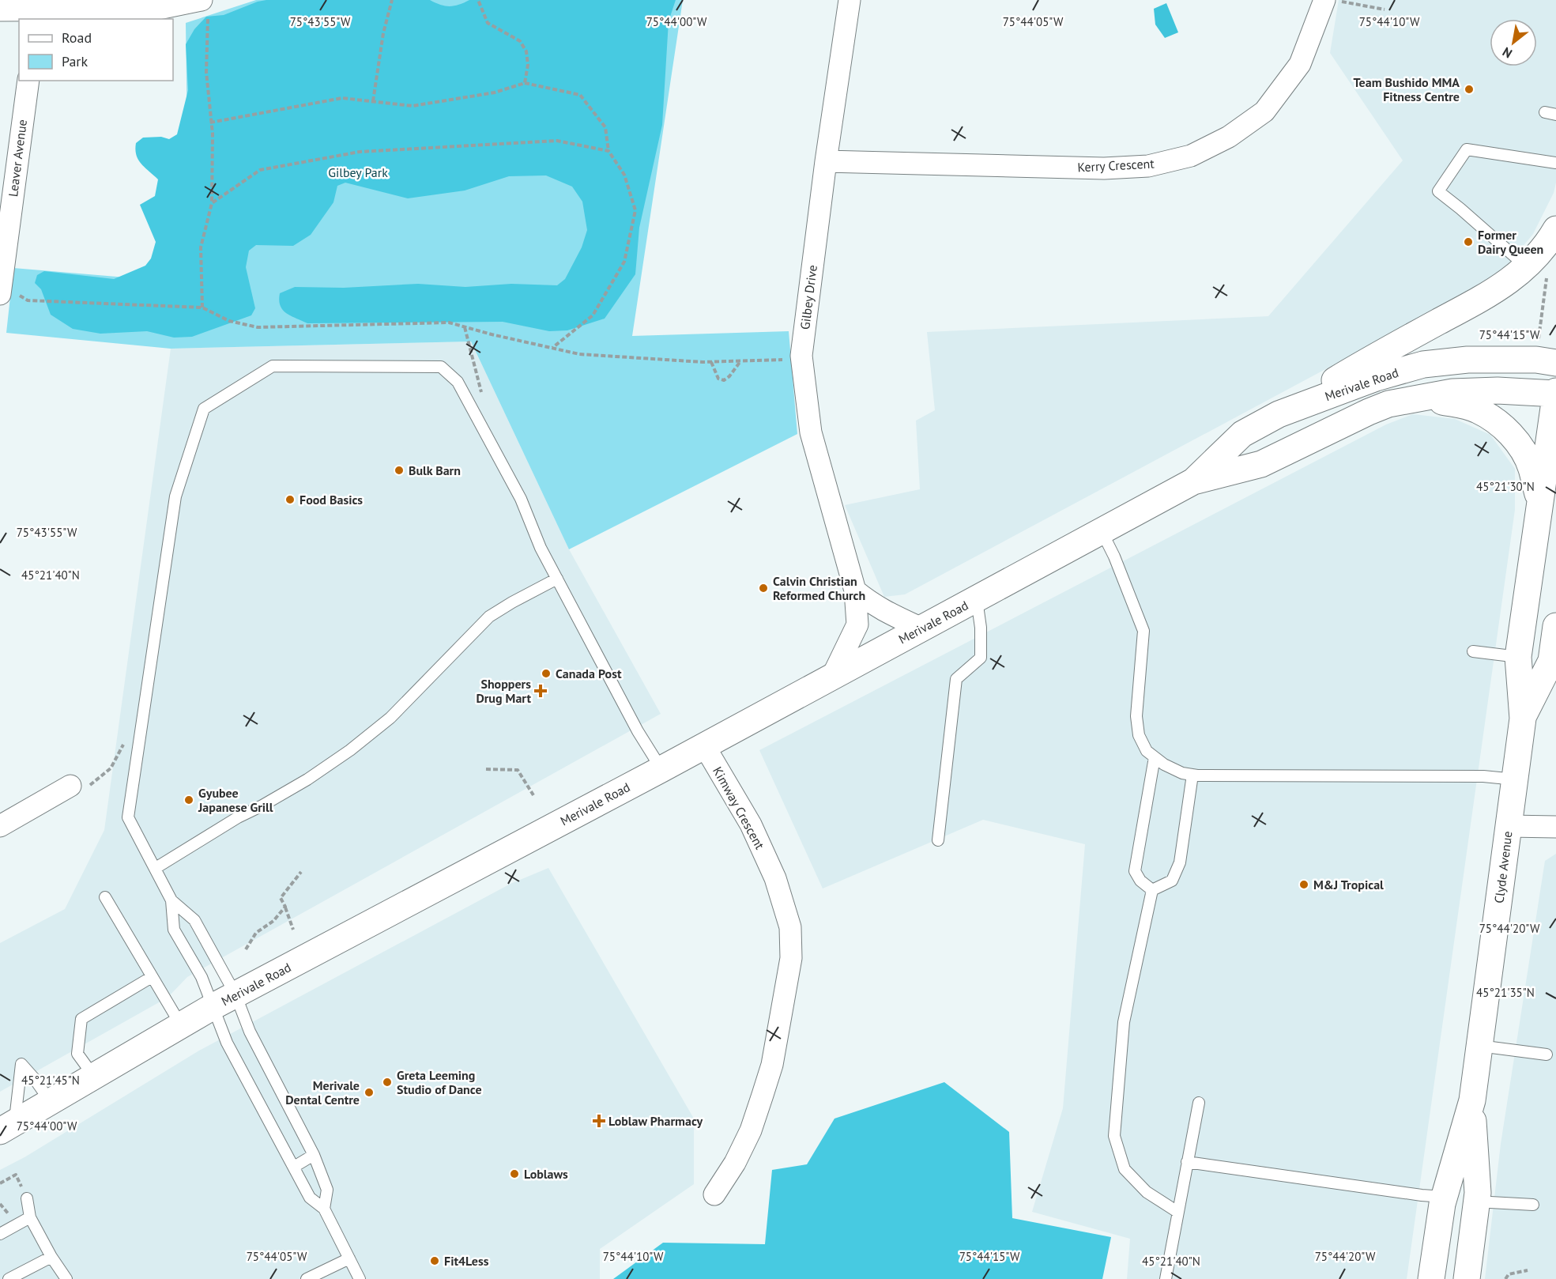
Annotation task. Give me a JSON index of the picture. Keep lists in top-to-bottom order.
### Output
{
  "streets": {
    "main road": ["Merivale Road", "Clyde Avenue"],
    "street": [
      "Leaver Avenue",
      "Kerry Crescent",
      "Gilbey Drive",
      "Kimway Crescent"
    ]
  },
  "crossings": [
    ["Kerry Crescent", "Gilbey Drive"],
    ["Gilbey Drive", "Merivale Road"],
    ["Merivale Road", "Kimway Crescent"],
    ["Merivale Road", "Clyde Avenue"]
  ],
  "parks": ["Gilbey Park"],
  "places": {
    "other": [
      "Team Bushido MMA Fitness Centre",
      "Former Dairy Queen",
      "Bulk Barn",
      "Food Basics",
      "Calvin Christian Reformed Church",
      "Canada Post",
      "Gyubee Japanese Grill",
      "M&J Tropical",
      "Greta Leeming Studio of Dance",
      "Merivale Dental Centre",
      "Loblaws",
      "Fit4Less"
    ],
    "health": ["Shoppers Drug Mart", "Loblaw Pharmacy"]
  },
  "legend": ["Road", "Park"],
  "north": "bottom left",
  "coordinates": [
    "75°44'00\"W",
    "75°43'55\"W",
    "75°44'05\"W",
    "75°44'10\"W",
    "75°44'15\"W",
    "45°21'30\"N",
    "45°21'40\"N",
    "75°44'20\"W",
    "45°21'35\"N",
    "45°21'45\"N"
  ]
}
